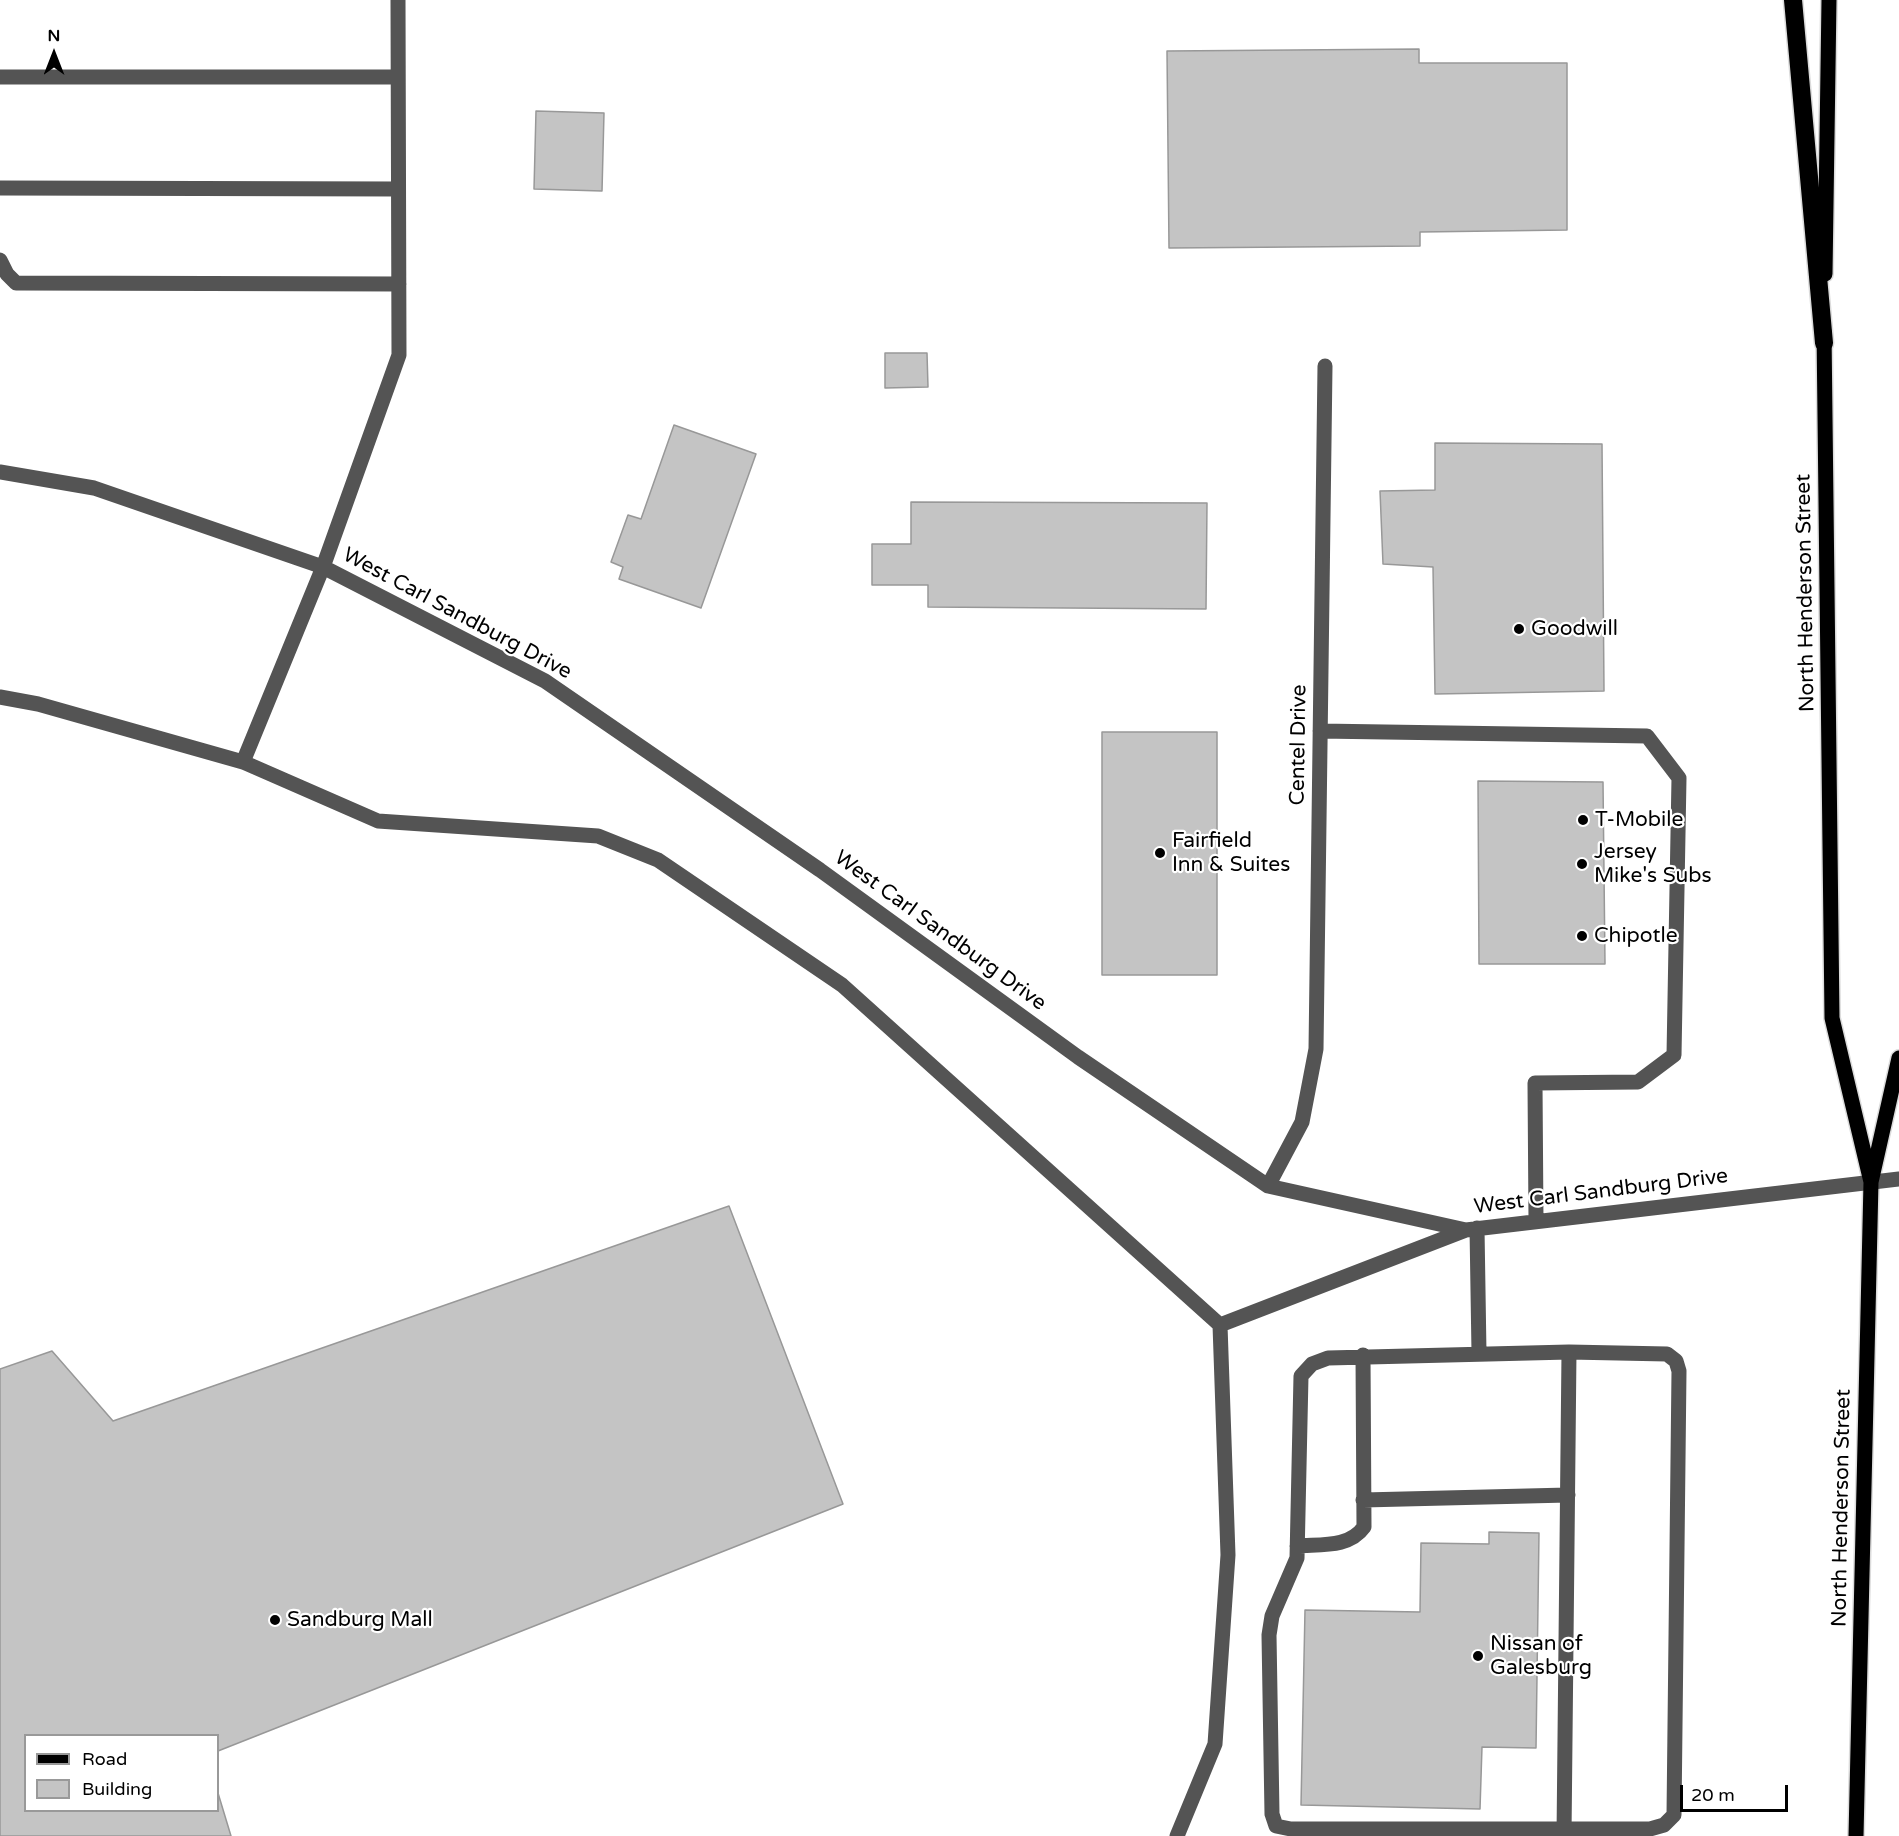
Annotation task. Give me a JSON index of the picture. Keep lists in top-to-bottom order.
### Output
{
  "streets": {
    "main road": ["North Henderson Street"],
    "street": ["West Carl Sandburg Drive", "Centel Drive"]
  },
  "crossings": [
    ["North Henderson Street", "West Carl Sandburg Drive"],
    ["West Carl Sandburg Drive", "Centel Drive"]
  ],
  "places": [
    "Goodwill",
    "T-Mobile",
    "Fairfield Inn & Suites",
    "Jersey Mike's Subs",
    "Chipotle",
    "Sandburg Mall",
    "Nissan of Galesburg"
  ],
  "legend": ["Road", "Building"],
  "scale_bar": "20 m",
  "north": "top"
}
